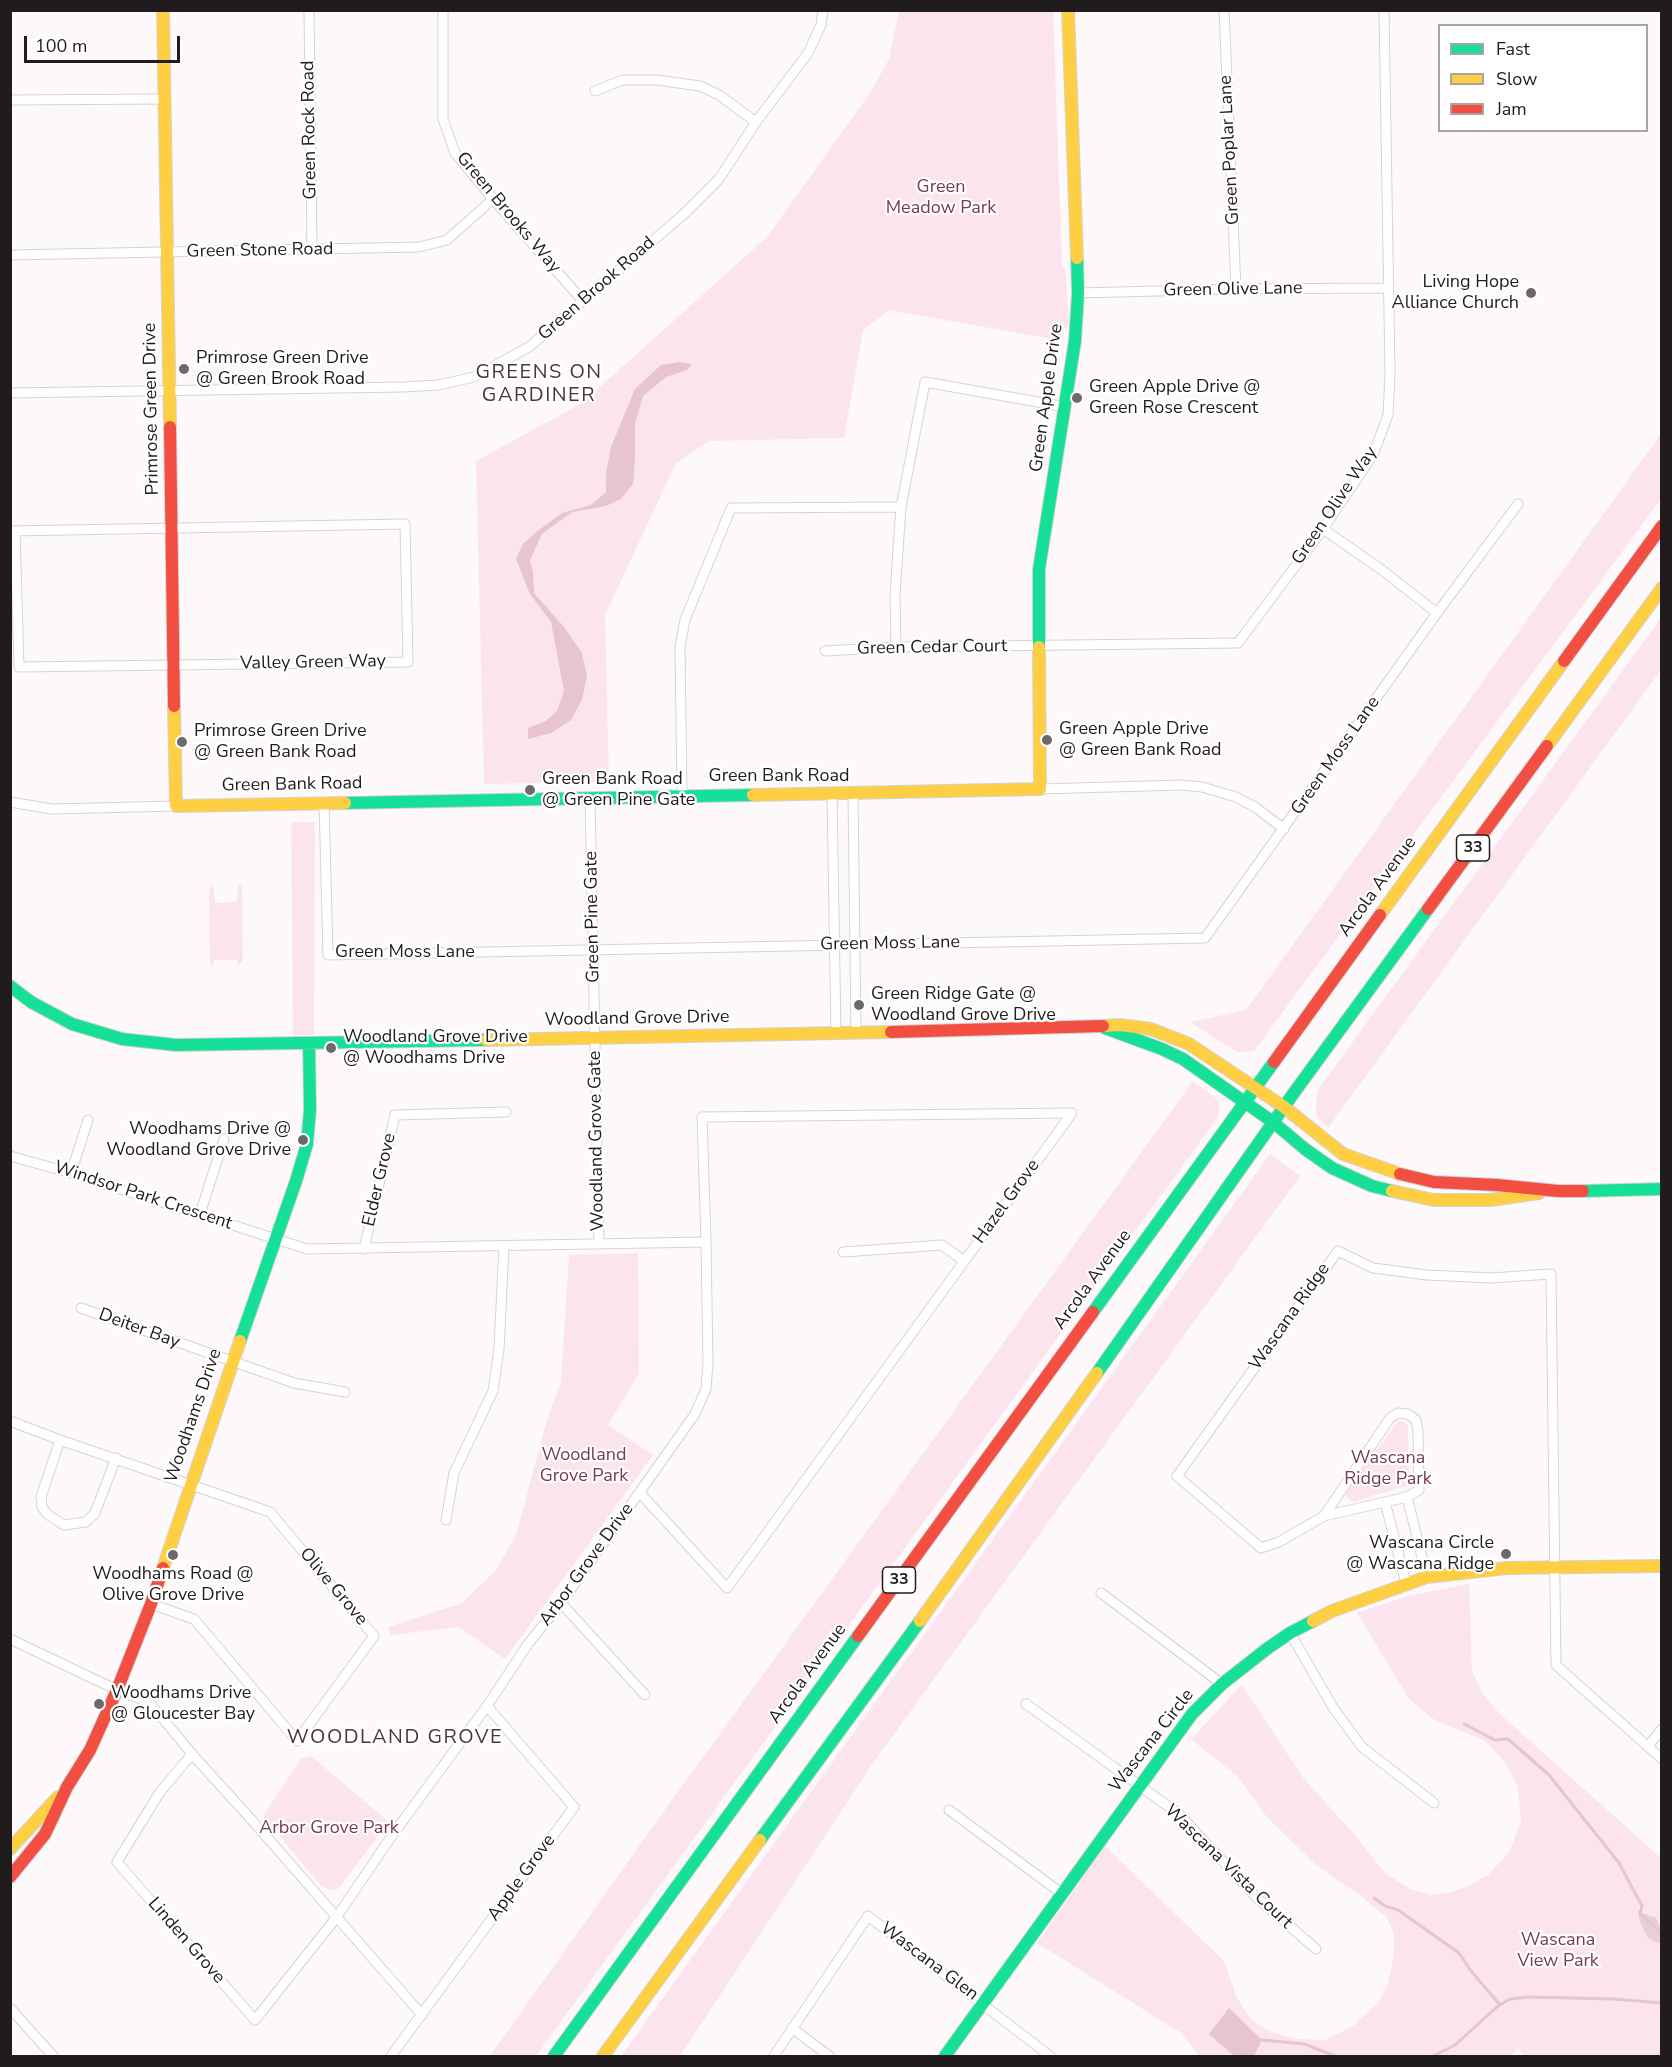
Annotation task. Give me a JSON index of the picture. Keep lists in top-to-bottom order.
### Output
{
  "streets": {
    "street": [
      "Green Rock Road",
      "Green Poplar Lane",
      "Green Brooks Way",
      "Green Stone Road",
      "Green Brook Road",
      "Green Olive Lane",
      "Green Apple Drive",
      "Primrose Green Drive",
      "Green Olive Way",
      "Green Cedar Court",
      "Valley Green Way",
      "Green Moss Lane",
      "Green Bank Road",
      "33",
      "Arcola Avenue",
      "Green Pine Gate",
      "Woodland Grove Drive",
      "Woodland Grove Gate",
      "Elder Grove",
      "Windsor Park Crescent",
      "Hazel Grove",
      "Wascana Ridge",
      "Deiter Bay",
      "Woodhams Drive",
      "Arbor Grove Drive",
      "Olive Grove",
      "Wascana Circle",
      "Wascana Vista Court",
      "Apple Grove",
      "Linden Grove",
      "Wascana Glen"
    ]
  },
  "crossings": [
    ["Green Rock Road", "Green Stone Road"],
    ["Green Poplar Lane", "Green Olive Lane"],
    ["Green Brooks Way", "Green Stone Road"],
    ["Green Brooks Way", "Green Brook Road"],
    ["Green Stone Road", "Primrose Green Drive"],
    ["Green Brook Road", "Primrose Green Drive"],
    ["Green Olive Lane", "Green Apple Drive"],
    ["Green Olive Lane", "Green Olive Way"],
    ["Green Apple Drive", "Green Olive Way"],
    ["Green Apple Drive", "Green Cedar Court"],
    ["Green Apple Drive", "Green Bank Road"],
    ["Primrose Green Drive", "Valley Green Way"],
    ["Primrose Green Drive", "Green Bank Road"],
    ["Green Olive Way", "Green Cedar Court"],
    ["Green Moss Lane", "Green Bank Road"],
    ["Green Moss Lane", "Green Pine Gate"],
    ["Green Bank Road", "Green Pine Gate"],
    ["33", "Woodland Grove Drive"],
    ["Arcola Avenue", "Woodland Grove Drive"],
    ["Green Pine Gate", "Woodland Grove Drive"],
    ["Green Pine Gate", "Woodland Grove Gate"],
    ["Woodland Grove Drive", "Woodland Grove Gate"],
    ["Woodland Grove Drive", "Woodhams Drive"],
    ["Windsor Park Crescent", "Woodhams Drive"],
    ["Hazel Grove", "Arbor Grove Drive"],
    ["Wascana Ridge", "Wascana Circle"],
    ["Deiter Bay", "Woodhams Drive"],
    ["Woodhams Drive", "Olive Grove"],
    ["Arbor Grove Drive", "Apple Grove"],
    ["Arbor Grove Drive", "Linden Grove"],
    ["Wascana Circle", "Wascana Vista Court"],
    ["Wascana Circle", "Wascana Glen"]
  ],
  "districts": ["GREENS ON GARDINER", "WOODLAND GROVE"],
  "parks": [
    "Green Meadow Park",
    "Woodland Grove Park",
    "Wascana Ridge Park",
    "Arbor Grove Park",
    "Wascana View Park"
  ],
  "places": [
    "Living Hope Alliance Church",
    "Primrose Green Drive @ Green Brook Road",
    "Green Apple Drive @ Green Rose Crescent",
    "Green Apple Drive @ Green Bank Road",
    "Primrose Green Drive @ Green Bank Road",
    "Green Bank Road @ Green Pine Gate",
    "Green Ridge Gate @ Woodland Grove Drive",
    "Woodland Grove Drive @ Woodhams Drive",
    "Woodhams Drive @ Woodland Grove Drive",
    "Wascana Circle @ Wascana Ridge",
    "Woodhams Road @ Olive Grove Drive",
    "Woodhams Drive @ Gloucester Bay"
  ],
  "legend": ["Fast", "Slow", "Jam"],
  "scale_bar": "100 m"
}
